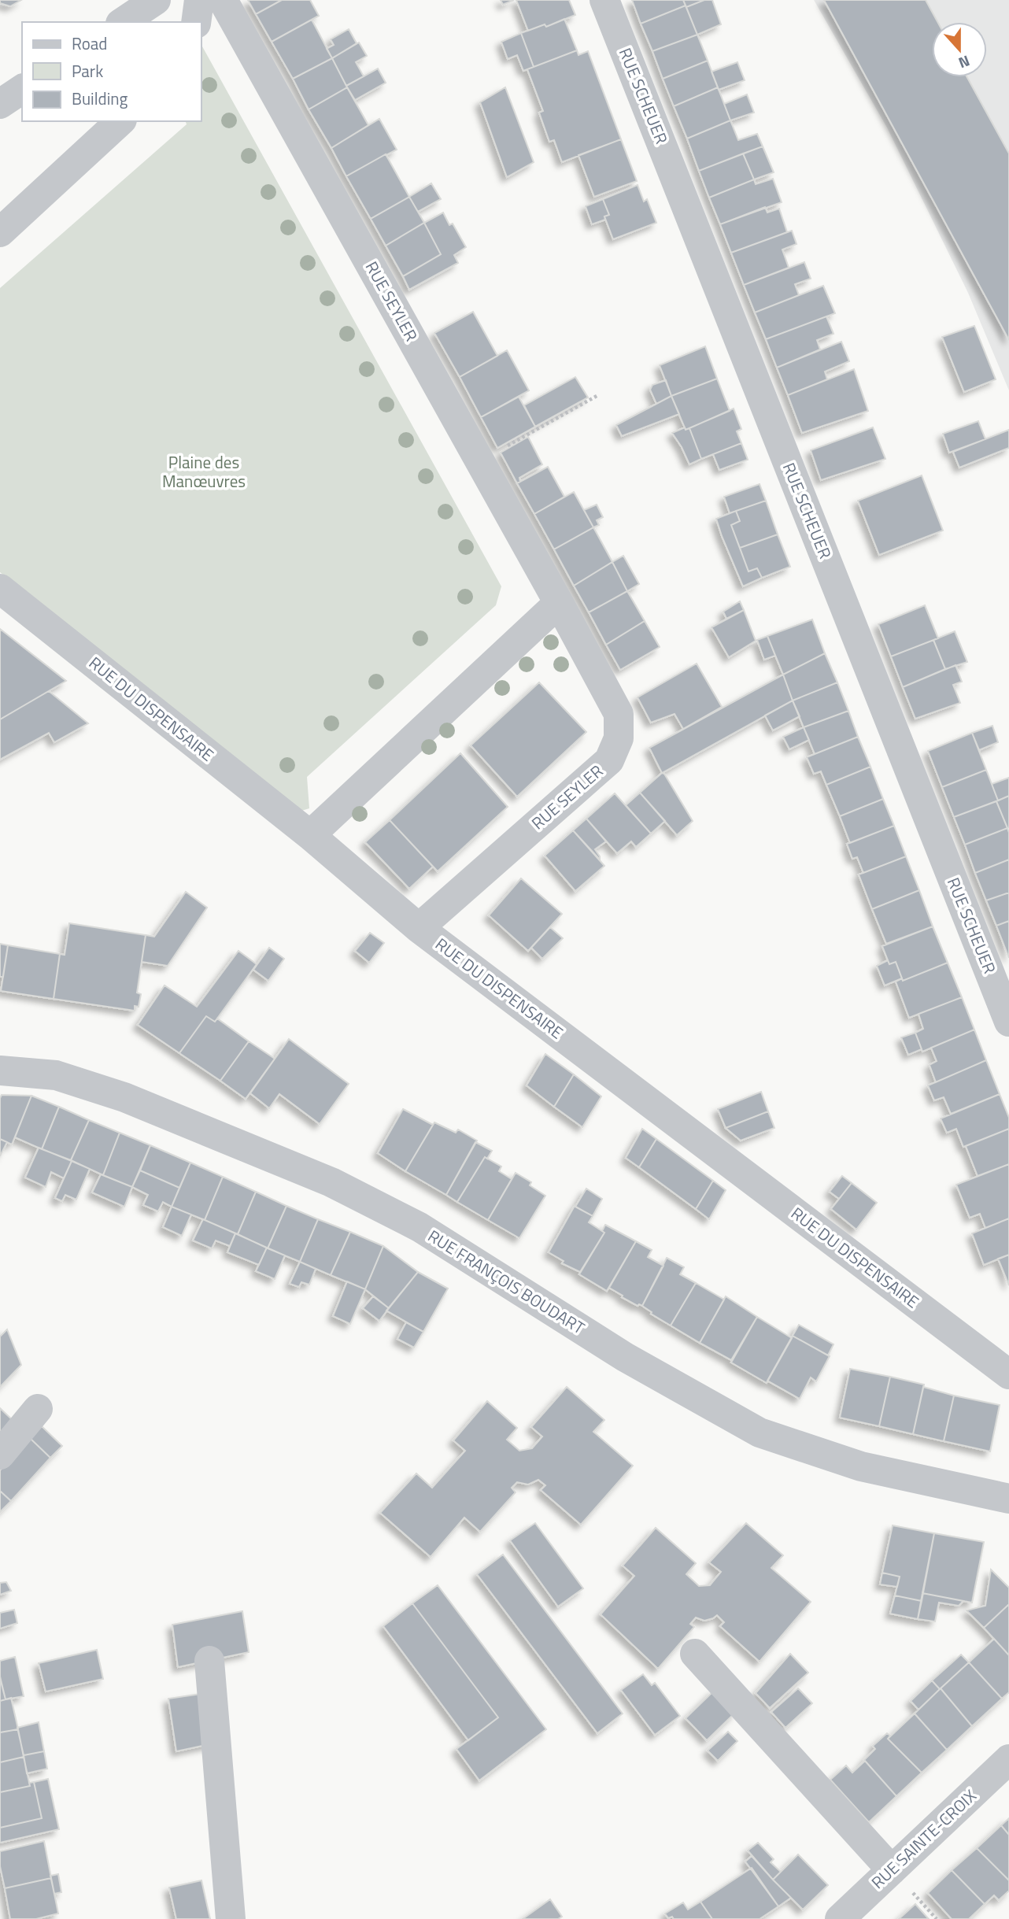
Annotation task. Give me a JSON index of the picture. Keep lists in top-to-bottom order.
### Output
{
  "streets": {
    "street": [
      "RUE SCHEUER",
      "RUE SEYLER",
      "RUE DU DISPENSAIRE",
      "RUE FRANÇOIS BOUDART",
      "RUE SAINTE-CROIX"
    ]
  },
  "crossings": [
    ["RUE SEYLER", "RUE DU DISPENSAIRE"]
  ],
  "parks": ["Plaine des Manœuvres"],
  "legend": ["Road", "Park", "Building"],
  "north": "bottom"
}
